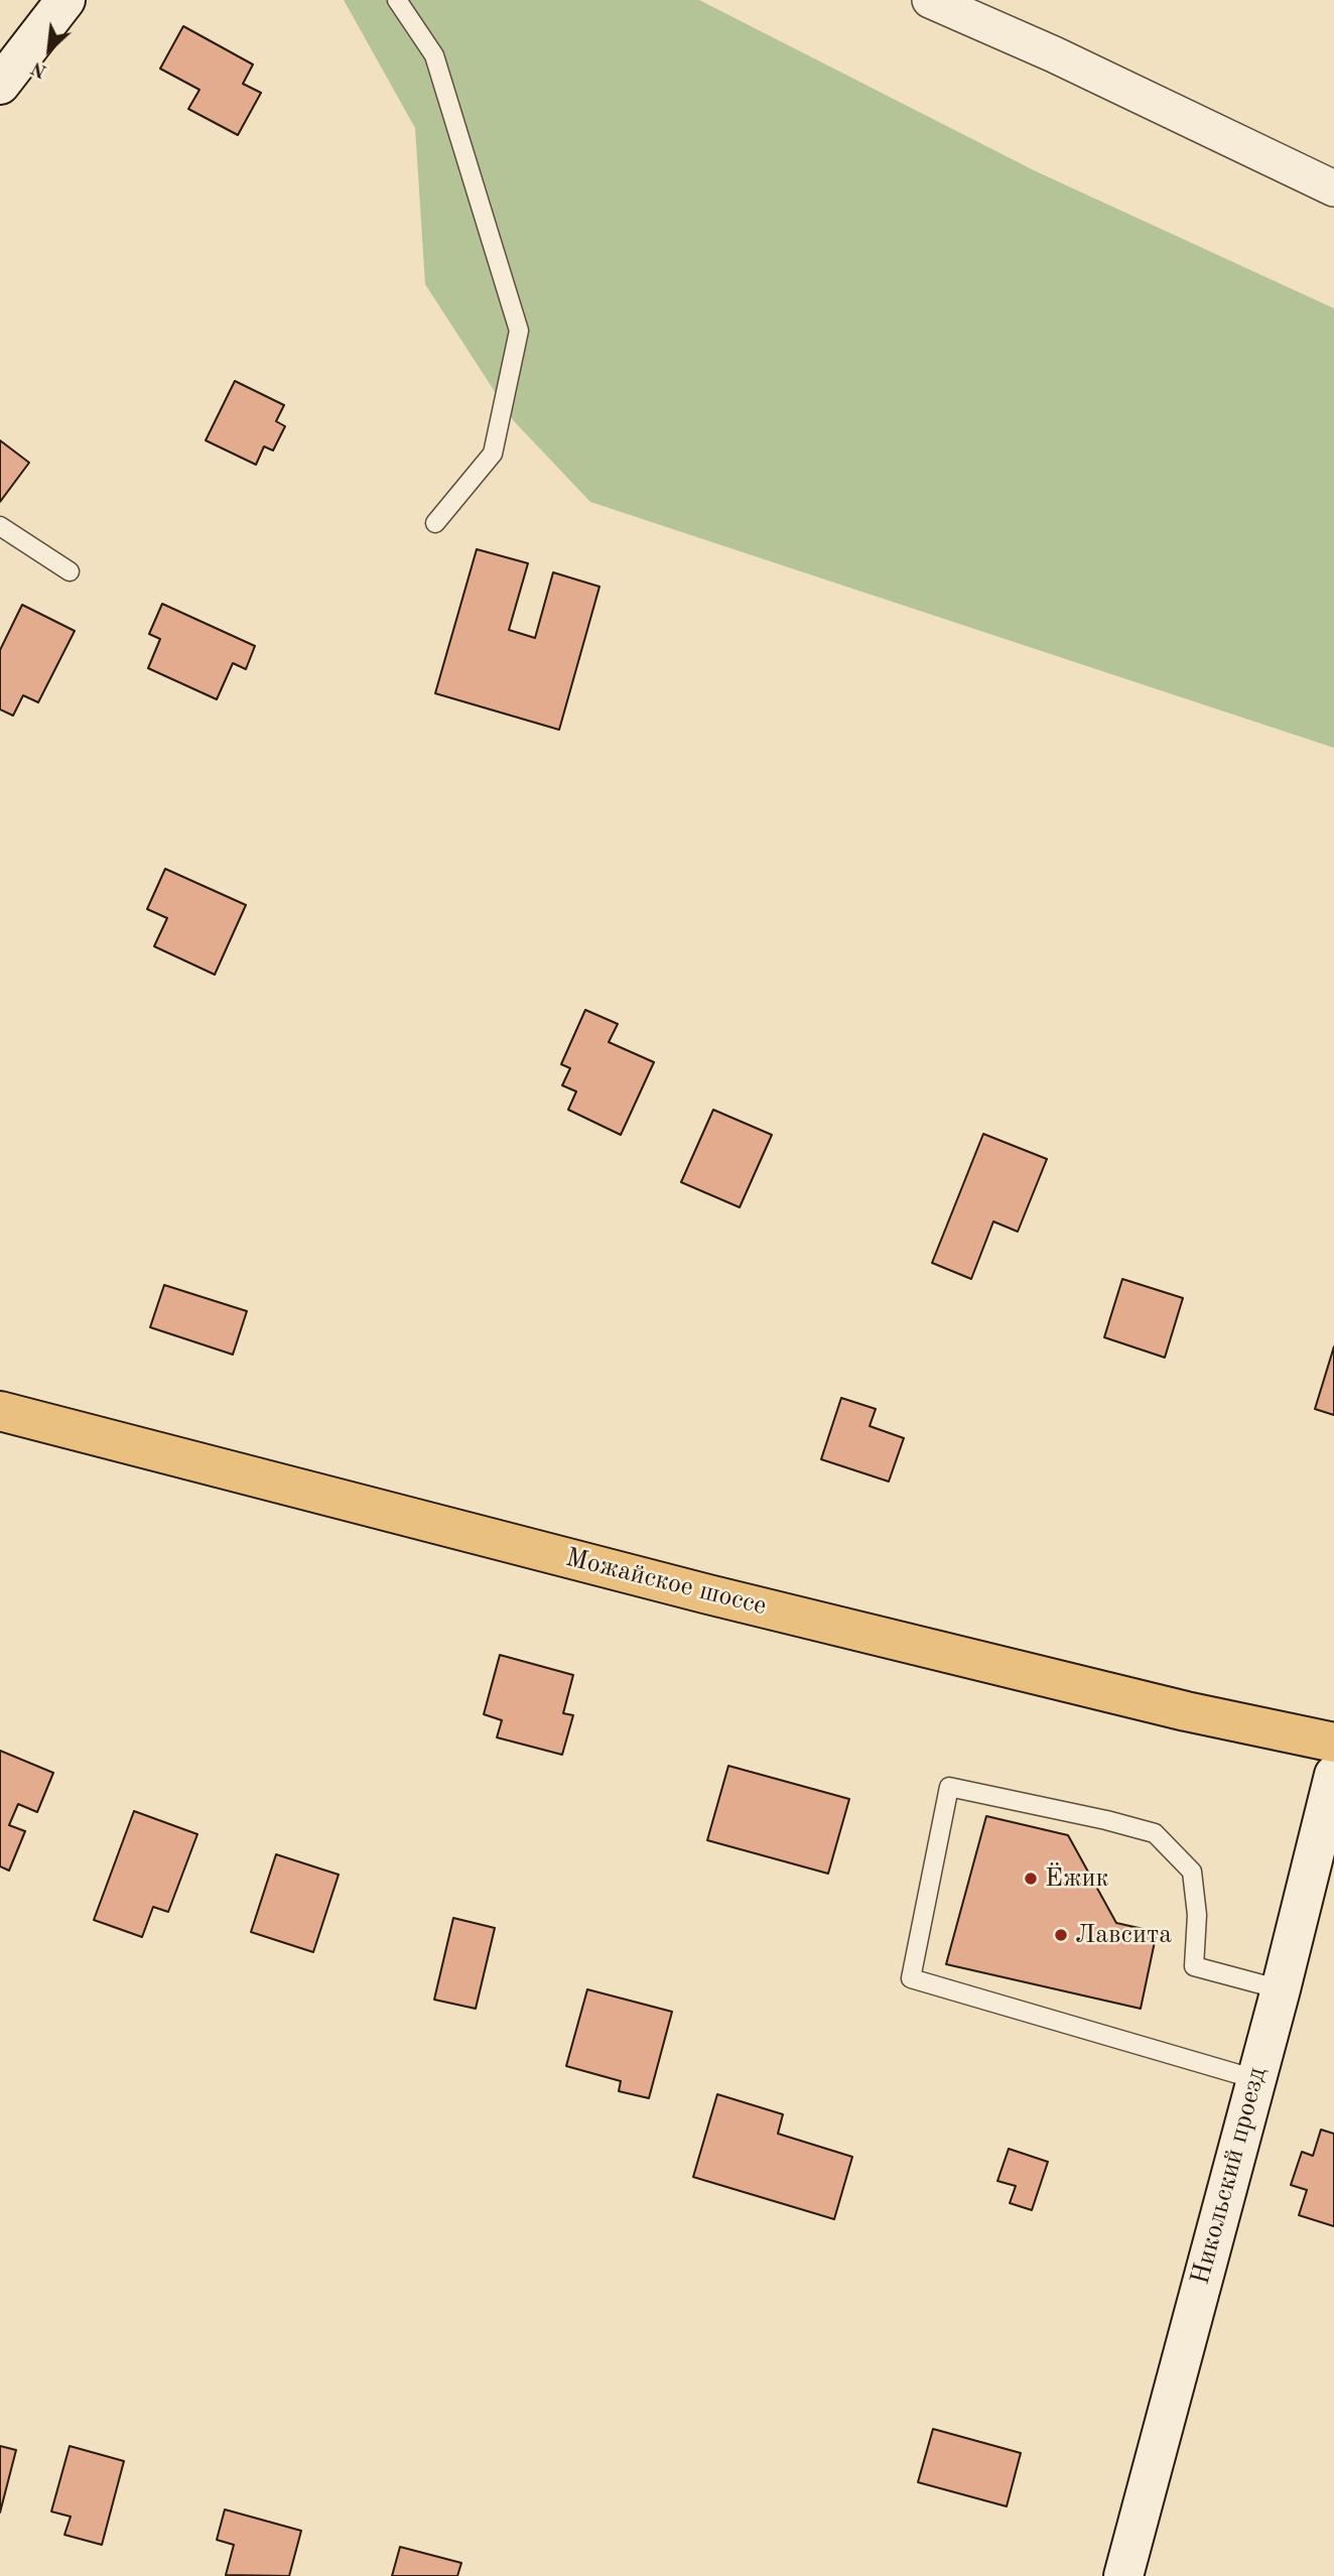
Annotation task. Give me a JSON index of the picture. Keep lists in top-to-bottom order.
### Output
{
  "streets": {
    "main road": ["Можайское шоссе", "Никольский проезд"]
  },
  "places": ["Ёжик", "Лавсита"],
  "north": "bottom left"
}
